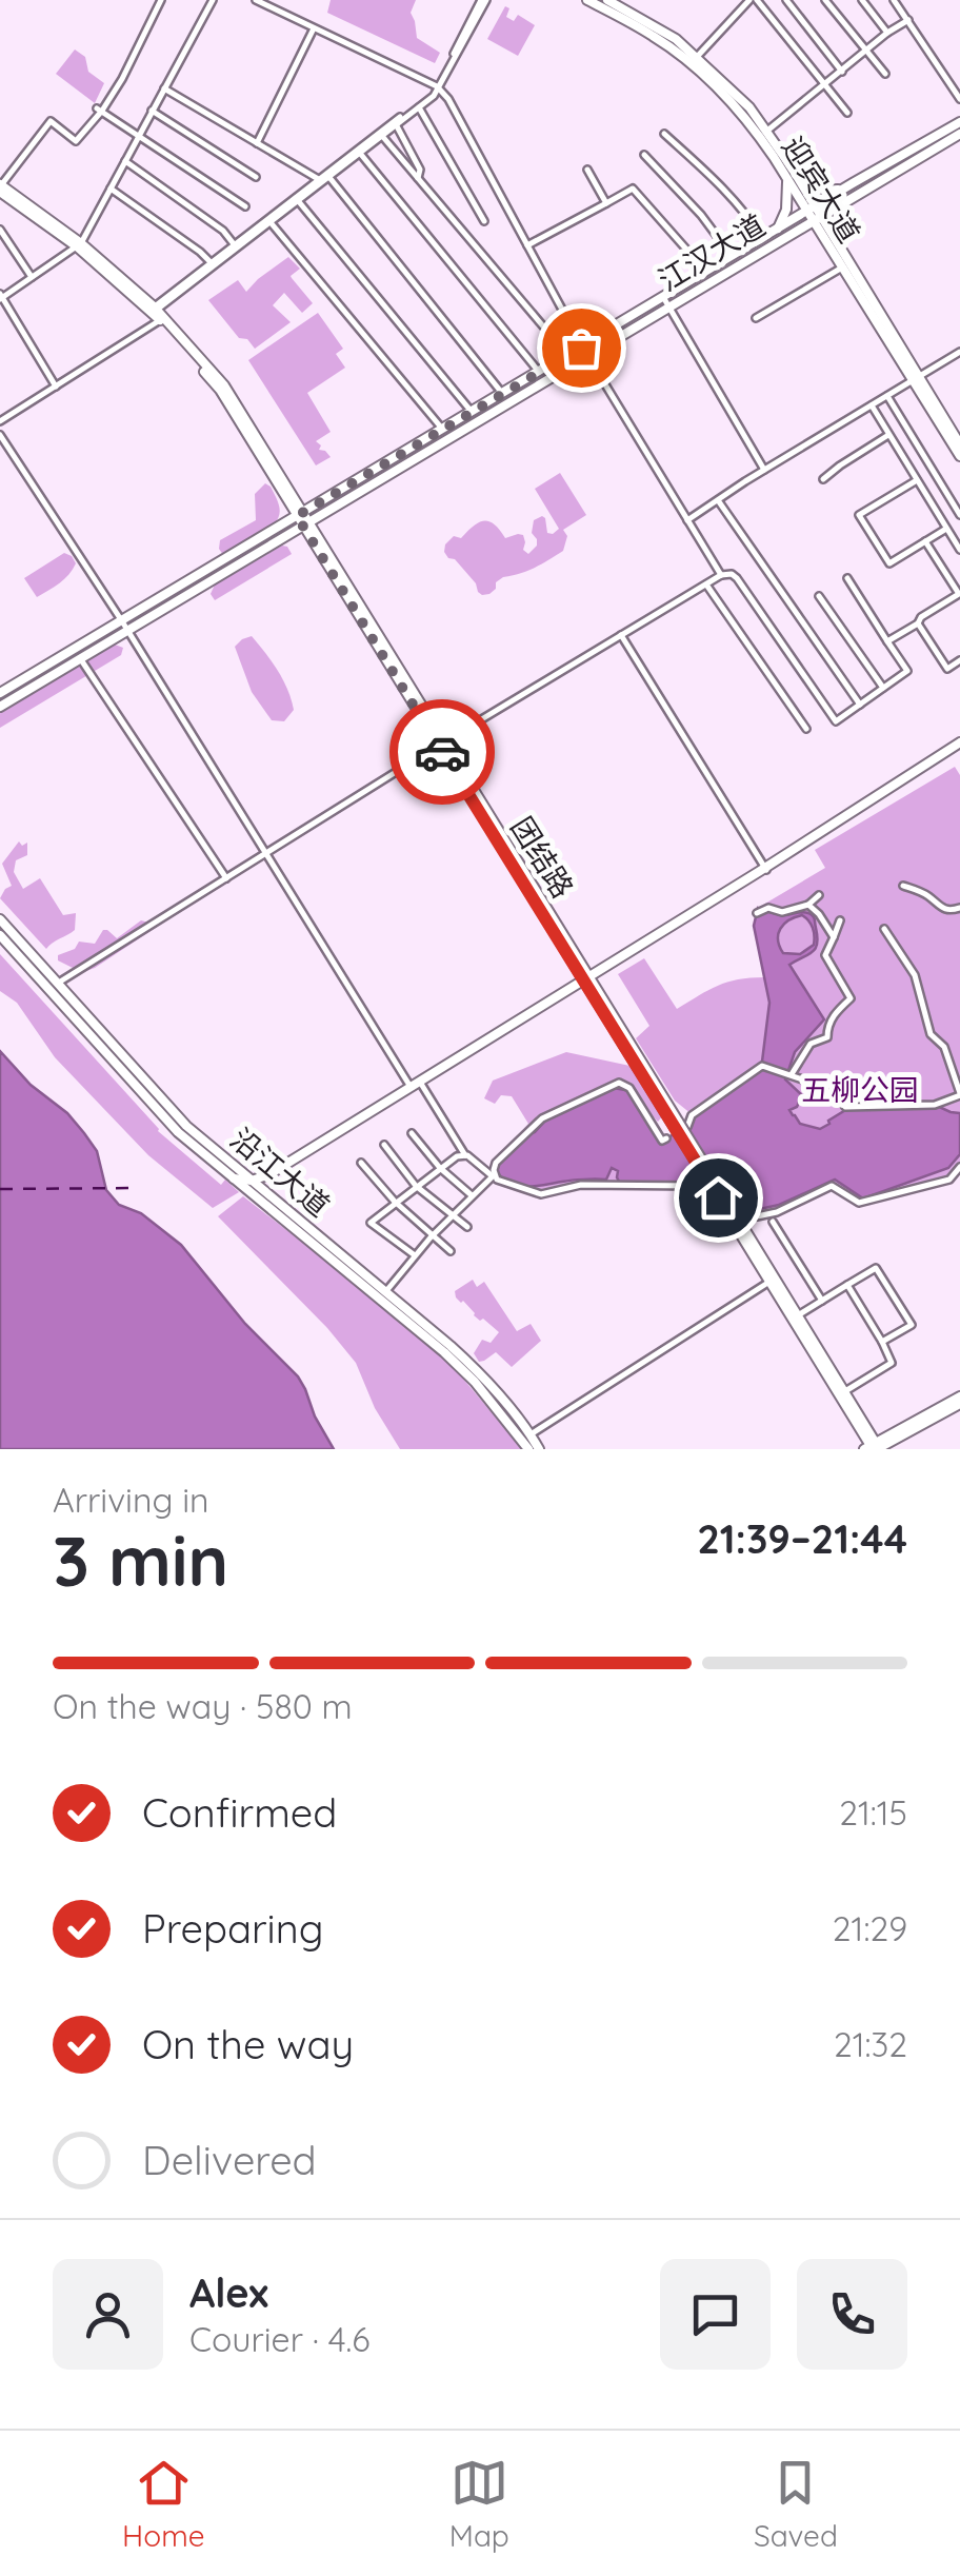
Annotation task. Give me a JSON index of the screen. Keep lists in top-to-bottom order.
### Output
{
  "streets": {
    "main road": [
      "迎宾大道",
      "江汉大道",
      "团结路",
      "沿江大道"
    ]
  },
  "crossings": [
    ["迎宾大道", "江汉大道"],
    ["江汉大道", "团结路"]
  ],
  "parks": ["五柳公园"],
  "page": {
    "heading": ["3 min", "Arriving in", "21:39–21:44"],
    "panel": ["Alex", "Courier · 4.6"],
    "bar": "On the way · 580 m",
    "list": [
      ["Confirmed", "21:15"],
      ["Preparing", "21:29"],
      ["On the way", "21:32"],
      "Delivered"
    ],
    "tabs": ["Home", "Map", "Saved"]
  }
}
